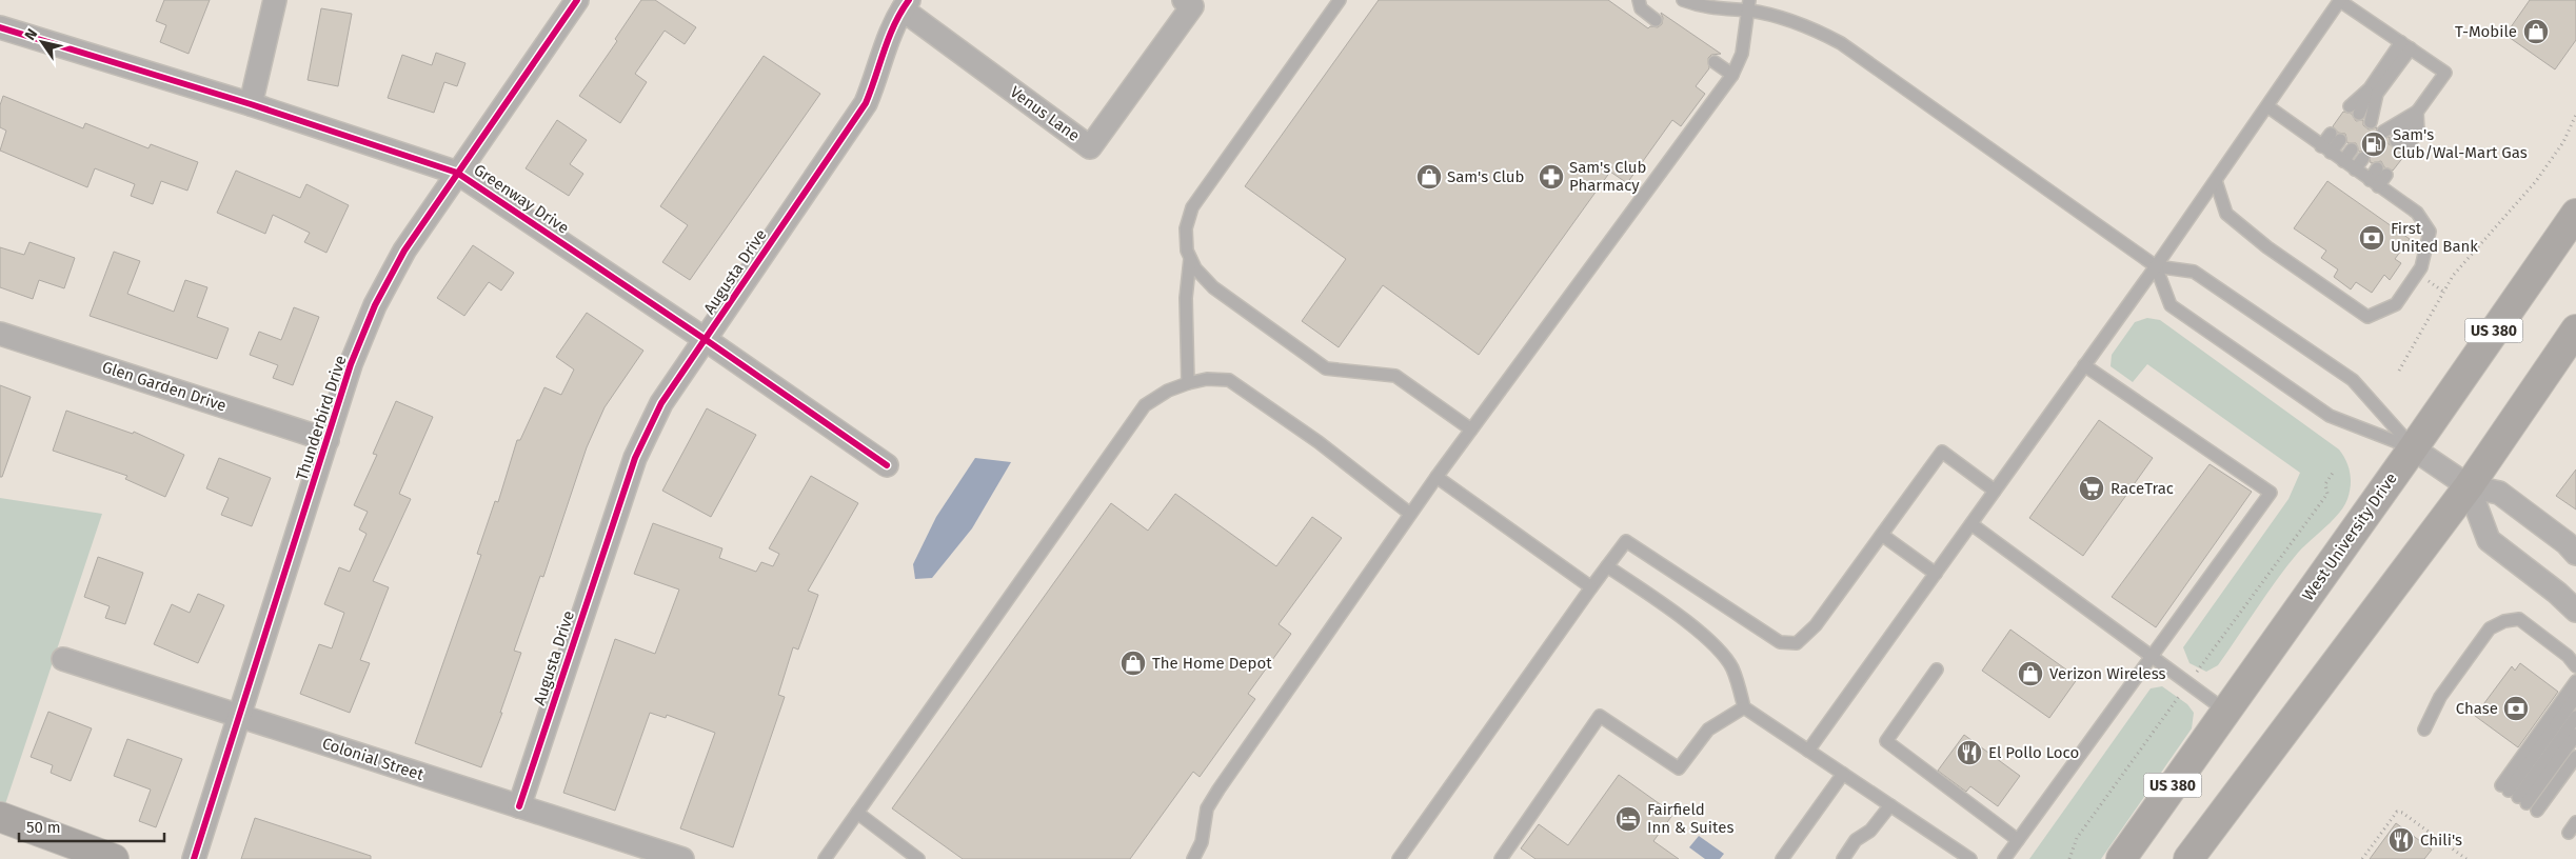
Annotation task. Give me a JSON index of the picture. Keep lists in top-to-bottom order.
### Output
{
  "streets": {
    "main road": ["US 380", "West University Drive"],
    "street": [
      "Venus Lane",
      "Greenway Drive",
      "Augusta Drive",
      "Glen Garden Drive",
      "Thunderbird Drive",
      "Colonial Street"
    ]
  },
  "crossings": [
    ["Venus Lane", "Augusta Drive"],
    ["Greenway Drive", "Augusta Drive"],
    ["Greenway Drive", "Thunderbird Drive"],
    ["Augusta Drive", "Colonial Street"],
    ["Glen Garden Drive", "Thunderbird Drive"],
    ["Thunderbird Drive", "Colonial Street"]
  ],
  "places": {
    "shop": [
      "T-Mobile",
      "Sam's Club",
      "The Home Depot",
      "Verizon Wireless"
    ],
    "fuel station": ["Sam's Club/Wal-Mart Gas"],
    "pharmacy": ["Sam's Club Pharmacy"],
    "bank": ["First United Bank", "Chase"],
    "supermarket": ["RaceTrac"],
    "restaurant": ["El Pollo Loco", "Chili's"],
    "hotel": ["Fairfield Inn & Suites"]
  },
  "scale_bar": "50 m",
  "north": "top left"
}
